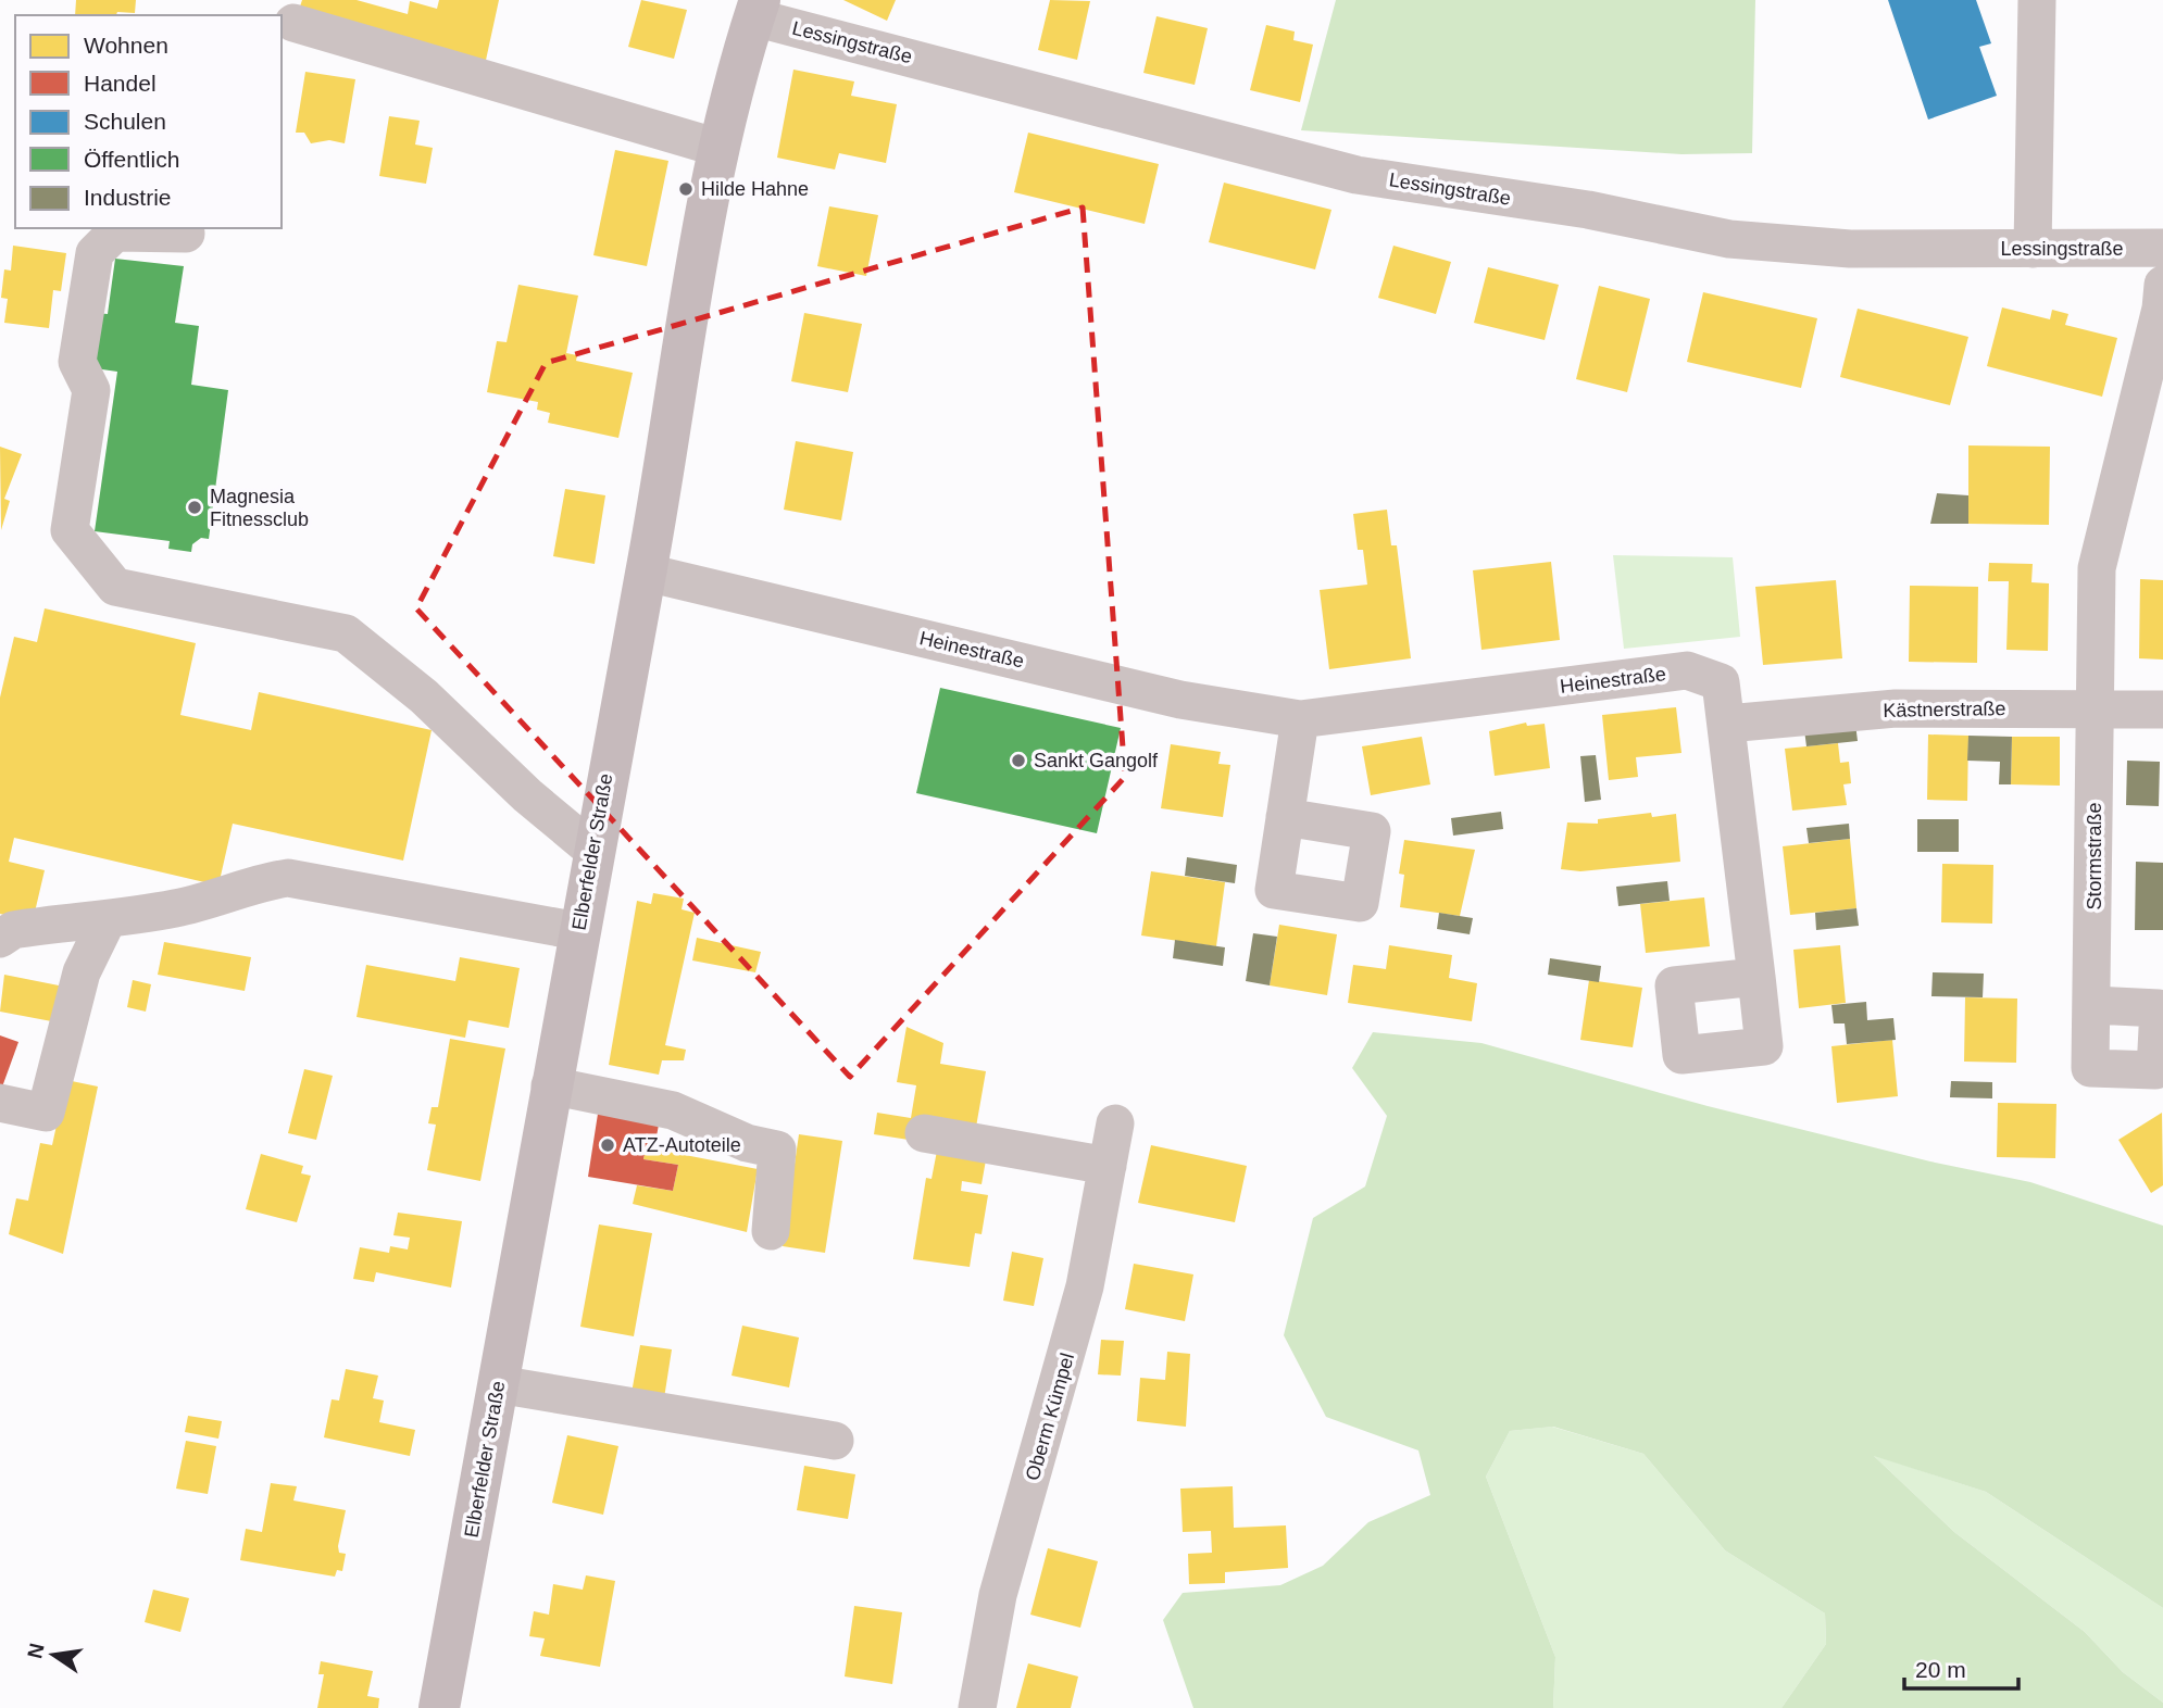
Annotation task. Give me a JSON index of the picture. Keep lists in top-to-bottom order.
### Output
{
  "streets": {
    "main road": ["Elberfelder Straße"],
    "street": [
      "Lessingstraße",
      "Heinestraße",
      "Kästnerstraße",
      "Stormstraße",
      "Oberm Kümpel"
    ]
  },
  "crossings": [
    ["Lessingstraße", "Elberfelder Straße"],
    ["Heinestraße", "Kästnerstraße"],
    ["Heinestraße", "Elberfelder Straße"],
    ["Kästnerstraße", "Stormstraße"]
  ],
  "places": [
    "Hilde Hahne",
    "Magnesia Fitnessclub",
    "Sankt Gangolf",
    "ATZ-Autoteile"
  ],
  "legend": [
    "Wohnen",
    "Handel",
    "Schulen",
    "Öffentlich",
    "Industrie"
  ],
  "scale_bar": "20 m",
  "north": "left"
}
